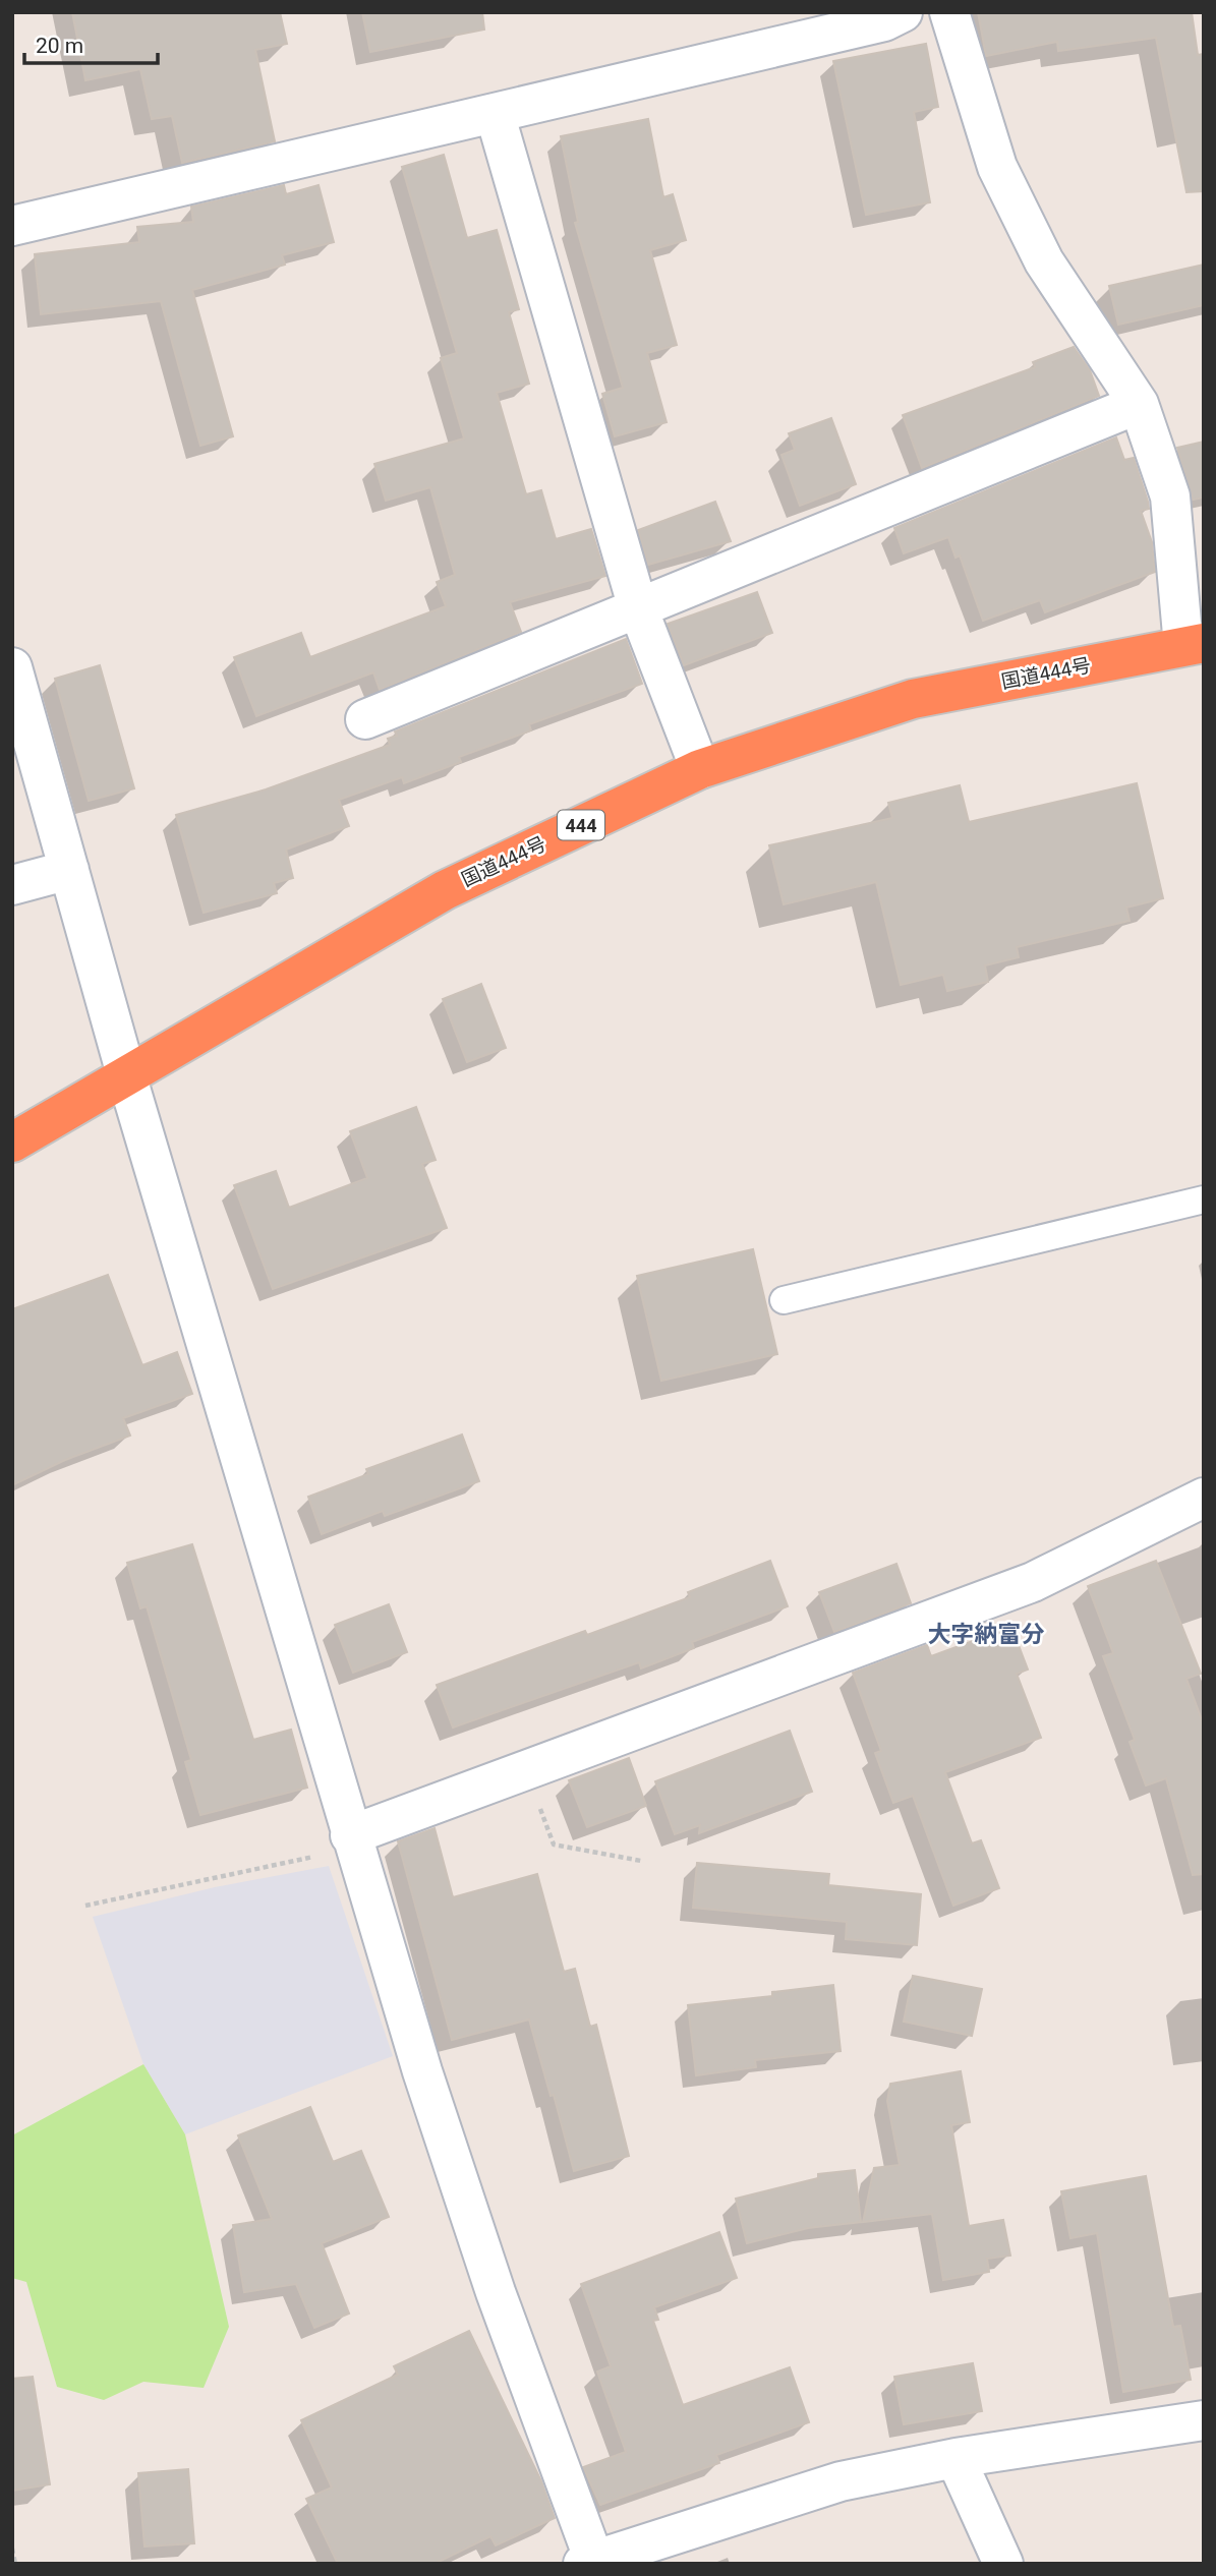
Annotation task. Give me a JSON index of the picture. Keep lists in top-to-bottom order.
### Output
{
  "streets": {
    "highway": ["国道444号", "444"]
  },
  "districts": ["大字納富分"],
  "scale_bar": "20 m"
}
